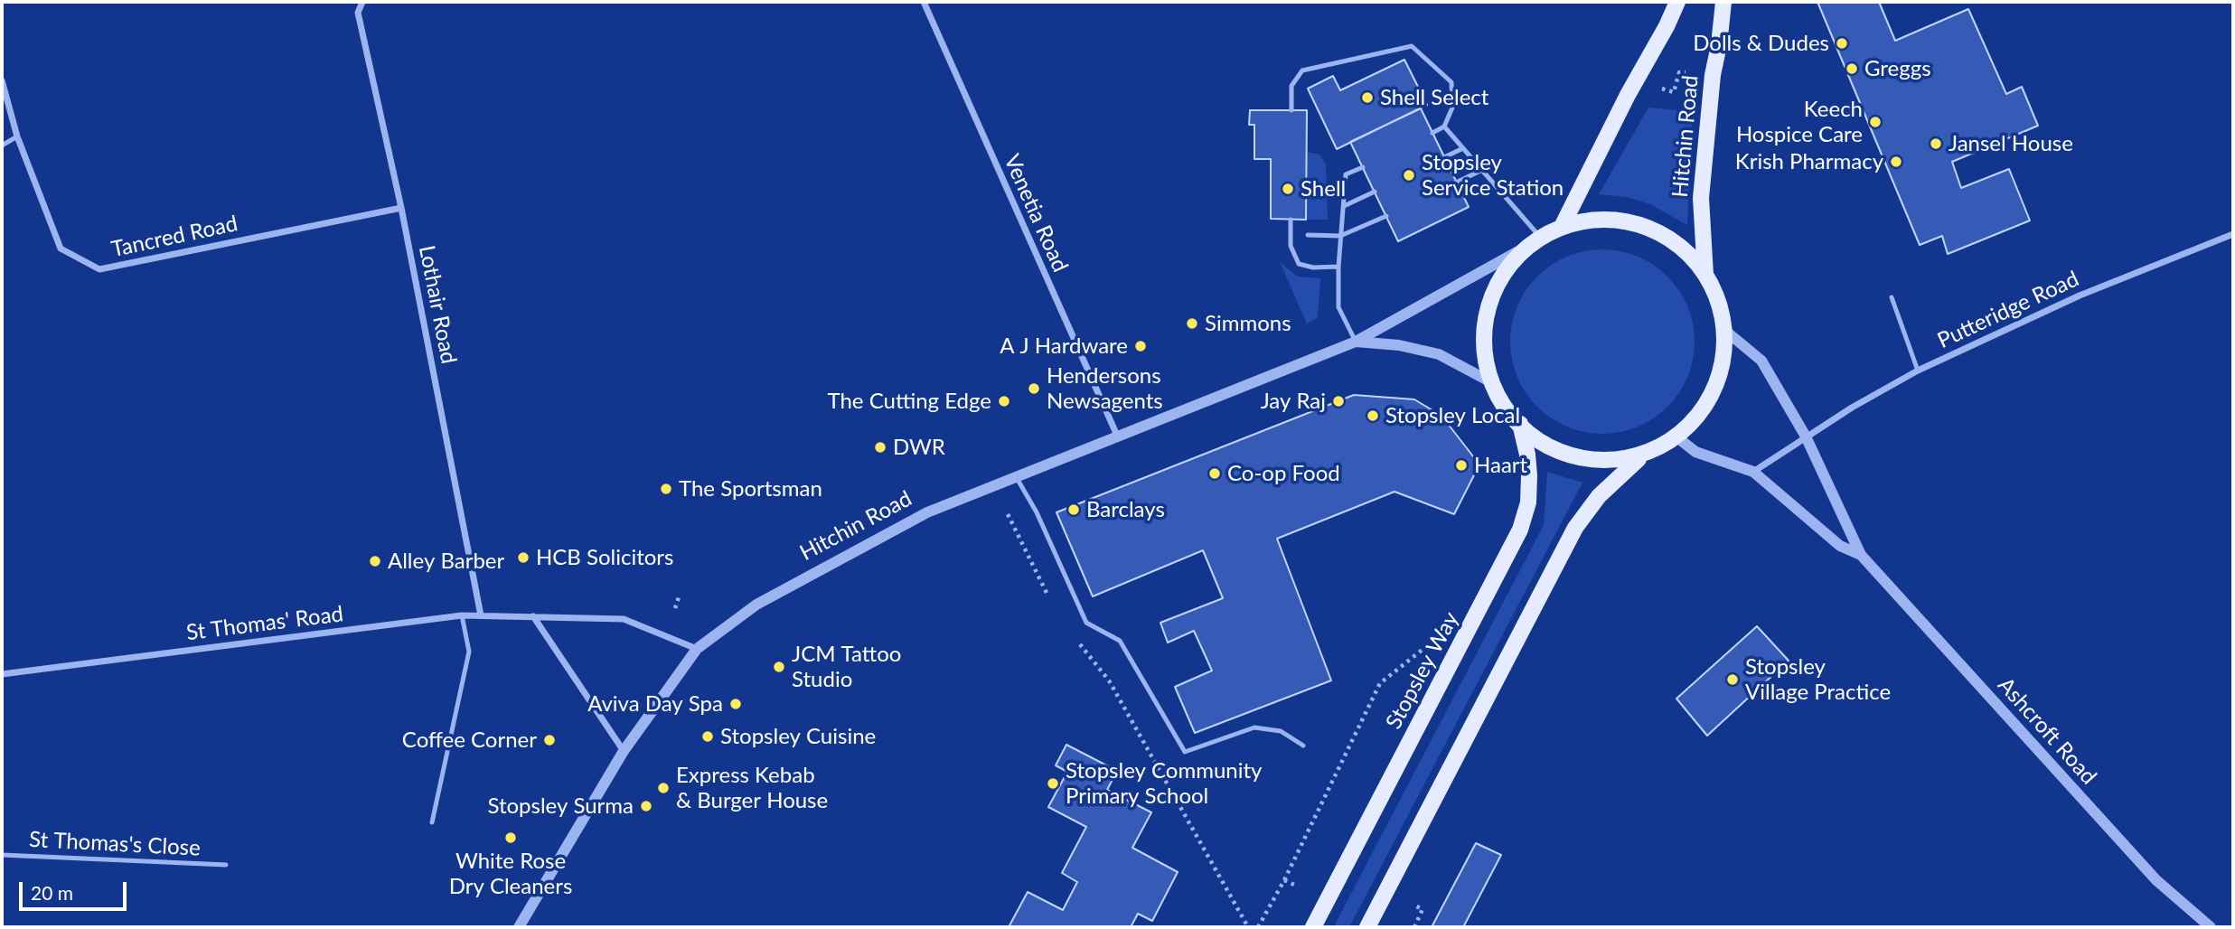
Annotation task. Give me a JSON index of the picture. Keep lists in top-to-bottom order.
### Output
{
  "streets": {
    "main road": ["Hitchin Road", "Stopsley Way"],
    "street": [
      "Venetia Road",
      "Tancred Road",
      "Lothair Road",
      "Putteridge Road",
      "St Thomas' Road",
      "Ashcroft Road"
    ],
    "lane": ["St Thomas's Close"]
  },
  "crossings": [
    ["Hitchin Road", "Venetia Road"],
    ["Hitchin Road", "St Thomas' Road"],
    ["Tancred Road", "Lothair Road"],
    ["Lothair Road", "St Thomas' Road"],
    ["Putteridge Road", "Ashcroft Road"]
  ],
  "places": [
    "Dolls & Dudes",
    "Greggs",
    "Shell Select",
    "Keech Hospice Care",
    "Jansel House",
    "Krish Pharmacy",
    "Stopsley Service Station",
    "Shell",
    "Simmons",
    "A J Hardware",
    "Hendersons Newsagents",
    "The Cutting Edge",
    "Jay Raj",
    "Stopsley Local",
    "DWR",
    "Haart",
    "Co-op Food",
    "The Sportsman",
    "Barclays",
    "HCB Solicitors",
    "Alley Barber",
    "JCM Tattoo Studio",
    "Stopsley Village Practice",
    "Aviva Day Spa",
    "Stopsley Cuisine",
    "Coffee Corner",
    "Stopsley Community Primary School",
    "Express Kebab & Burger House",
    "Stopsley Surma",
    "White Rose Dry Cleaners"
  ],
  "scale_bar": "20 m"
}
